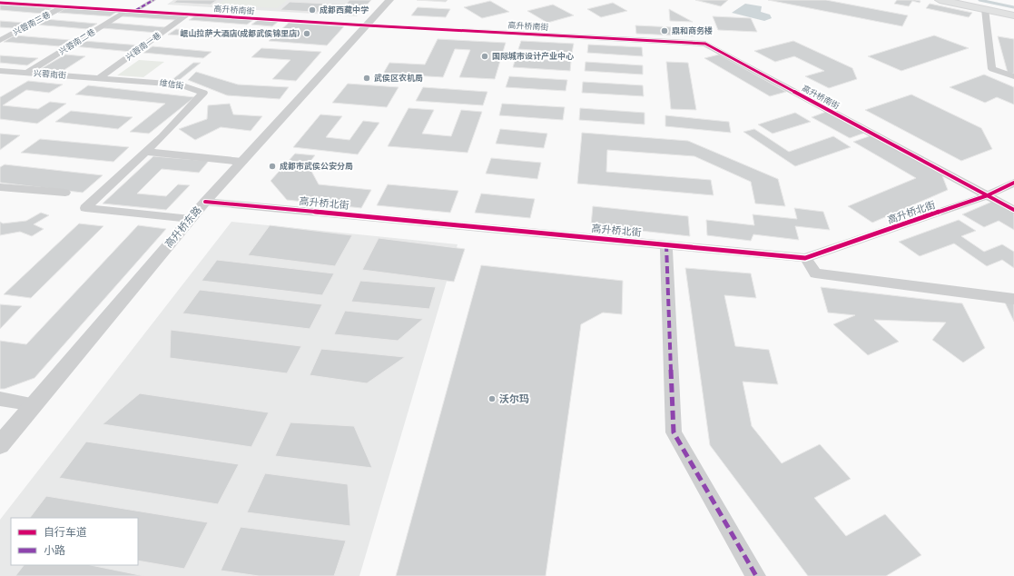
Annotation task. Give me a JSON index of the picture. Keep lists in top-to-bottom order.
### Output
{
  "streets": {
    "street": [
      "高升桥南街",
      "兴蓉南三巷",
      "兴蓉南二巷",
      "兴蓉南一巷",
      "兴蓉南街",
      "维信街",
      "高升桥北街",
      "高升桥东路"
    ]
  },
  "crossings": [
    ["高升桥南街", "兴蓉南三巷"],
    ["高升桥南街", "兴蓉南二巷"],
    ["高升桥南街", "兴蓉南一巷"],
    ["高升桥南街", "高升桥北街"],
    ["高升桥南街", "高升桥东路"],
    ["兴蓉南二巷", "兴蓉南街"],
    ["兴蓉南一巷", "兴蓉南街"],
    ["兴蓉南一巷", "维信街"],
    ["兴蓉南街", "维信街"],
    ["维信街", "高升桥东路"],
    ["高升桥北街", "高升桥东路"]
  ],
  "places": [
    "成都西藏中学",
    "鼎和商务楼",
    "岷山拉萨大酒店(成都武侯锦里店)",
    "国际城市设计产业中心",
    "武侯区农机局",
    "成都市武侯公安分局",
    "沃尔玛"
  ],
  "legend": ["自行车道", "小路"]
}
